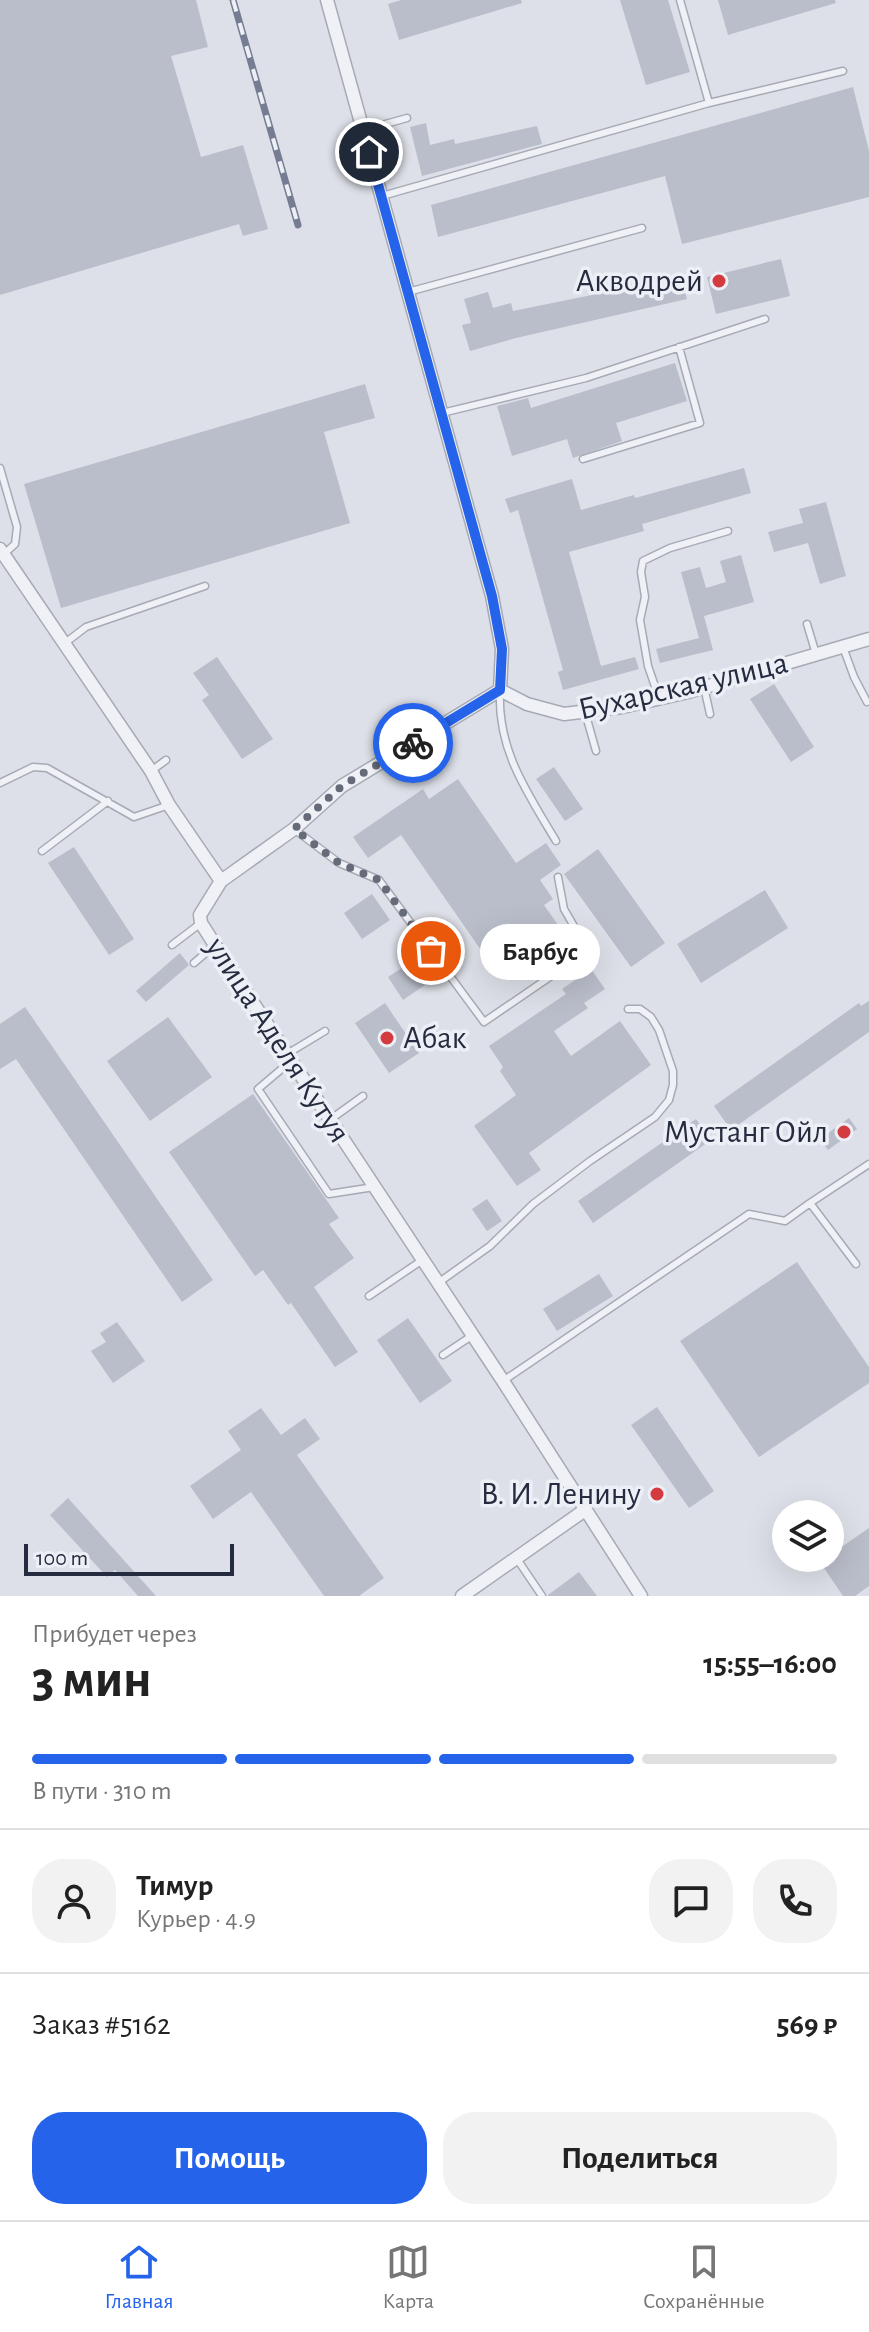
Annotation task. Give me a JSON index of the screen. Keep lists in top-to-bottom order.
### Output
{
  "streets": {
    "street": ["Бухарская улица", "улица Аделя Кутуя"]
  },
  "crossings": [
    ["Бухарская улица", "улица Аделя Кутуя"]
  ],
  "places": [
    "Акводрей",
    "Барбус",
    "Абак",
    "Мустанг Ойл",
    "В. И. Ленину"
  ],
  "scale_bar": "100 m",
  "page": {
    "bubble": "Барбус",
    "scale": "100 m",
    "heading": ["3 мин", "Прибудет через", "15:55–16:00"],
    "panel": [
      "Тимур",
      "Курьер · 4.9",
      "Заказ #5162",
      "569 ₽"
    ],
    "bar": "В пути · 310 m",
    "buttons": ["Помощь", "Поделиться"],
    "tabs": ["Главная", "Карта", "Сохранённые"]
  }
}
